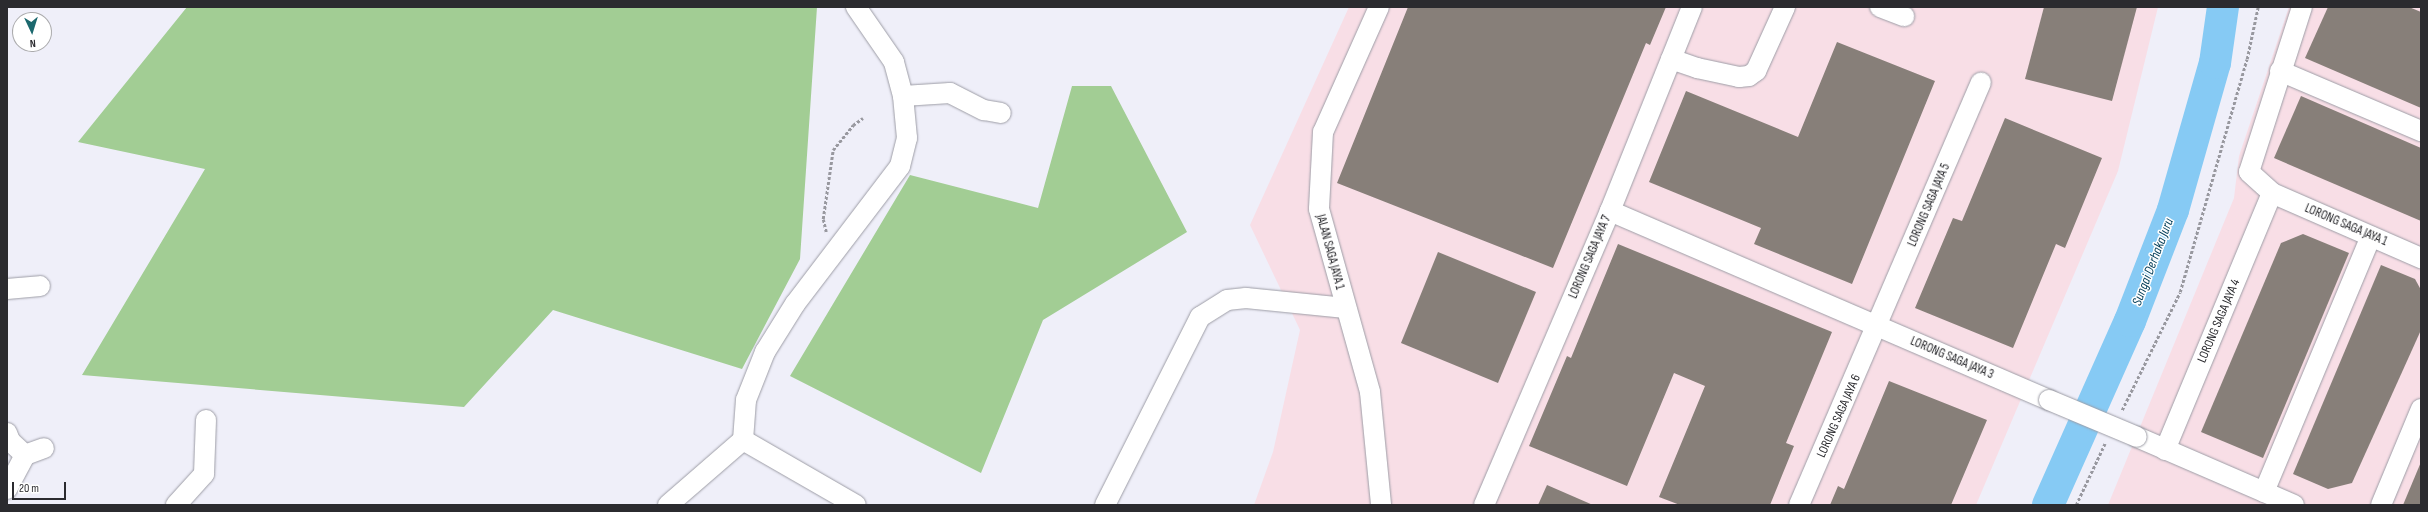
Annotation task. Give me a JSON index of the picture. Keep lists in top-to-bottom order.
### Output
{
  "streets": {
    "street": [
      "LORONG SAGA JAYA 5",
      "LORONG SAGA JAYA 1",
      "JALAN SAGA JAYA 1",
      "LORONG SAGA JAYA 7",
      "LORONG SAGA JAYA 4",
      "LORONG SAGA JAYA 3",
      "LORONG SAGA JAYA 6"
    ]
  },
  "crossings": [
    ["LORONG SAGA JAYA 5", "LORONG SAGA JAYA 3"],
    ["LORONG SAGA JAYA 5", "LORONG SAGA JAYA 6"],
    ["LORONG SAGA JAYA 1", "LORONG SAGA JAYA 4"],
    ["LORONG SAGA JAYA 7", "LORONG SAGA JAYA 3"],
    ["LORONG SAGA JAYA 4", "LORONG SAGA JAYA 3"],
    ["LORONG SAGA JAYA 3", "LORONG SAGA JAYA 6"]
  ],
  "water": ["Sungai Derhaka Juru"],
  "scale_bar": "20 m",
  "north": "bottom"
}
